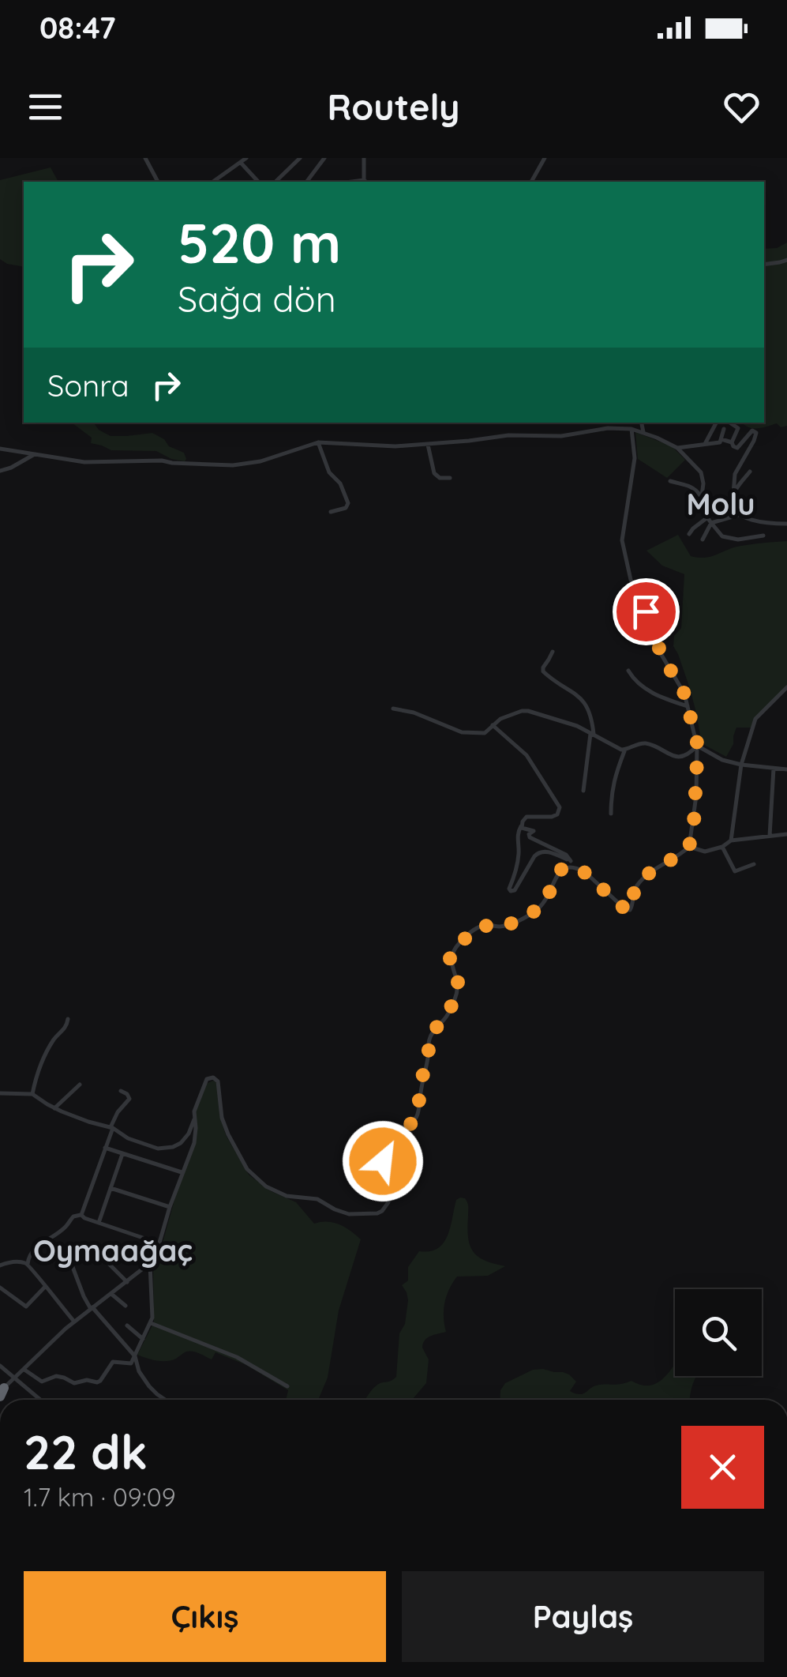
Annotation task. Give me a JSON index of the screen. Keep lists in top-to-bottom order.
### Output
{
  "districts": ["Molu", "Oymaağaç"],
  "page": {
    "status": "08:47",
    "header": "Routely",
    "turn": ["520 m", "Sağa dön"],
    "then": "Sonra",
    "heading": ["22 dk", "1.7 km · 09:09"],
    "buttons": ["Çıkış", "Paylaş"]
  }
}
